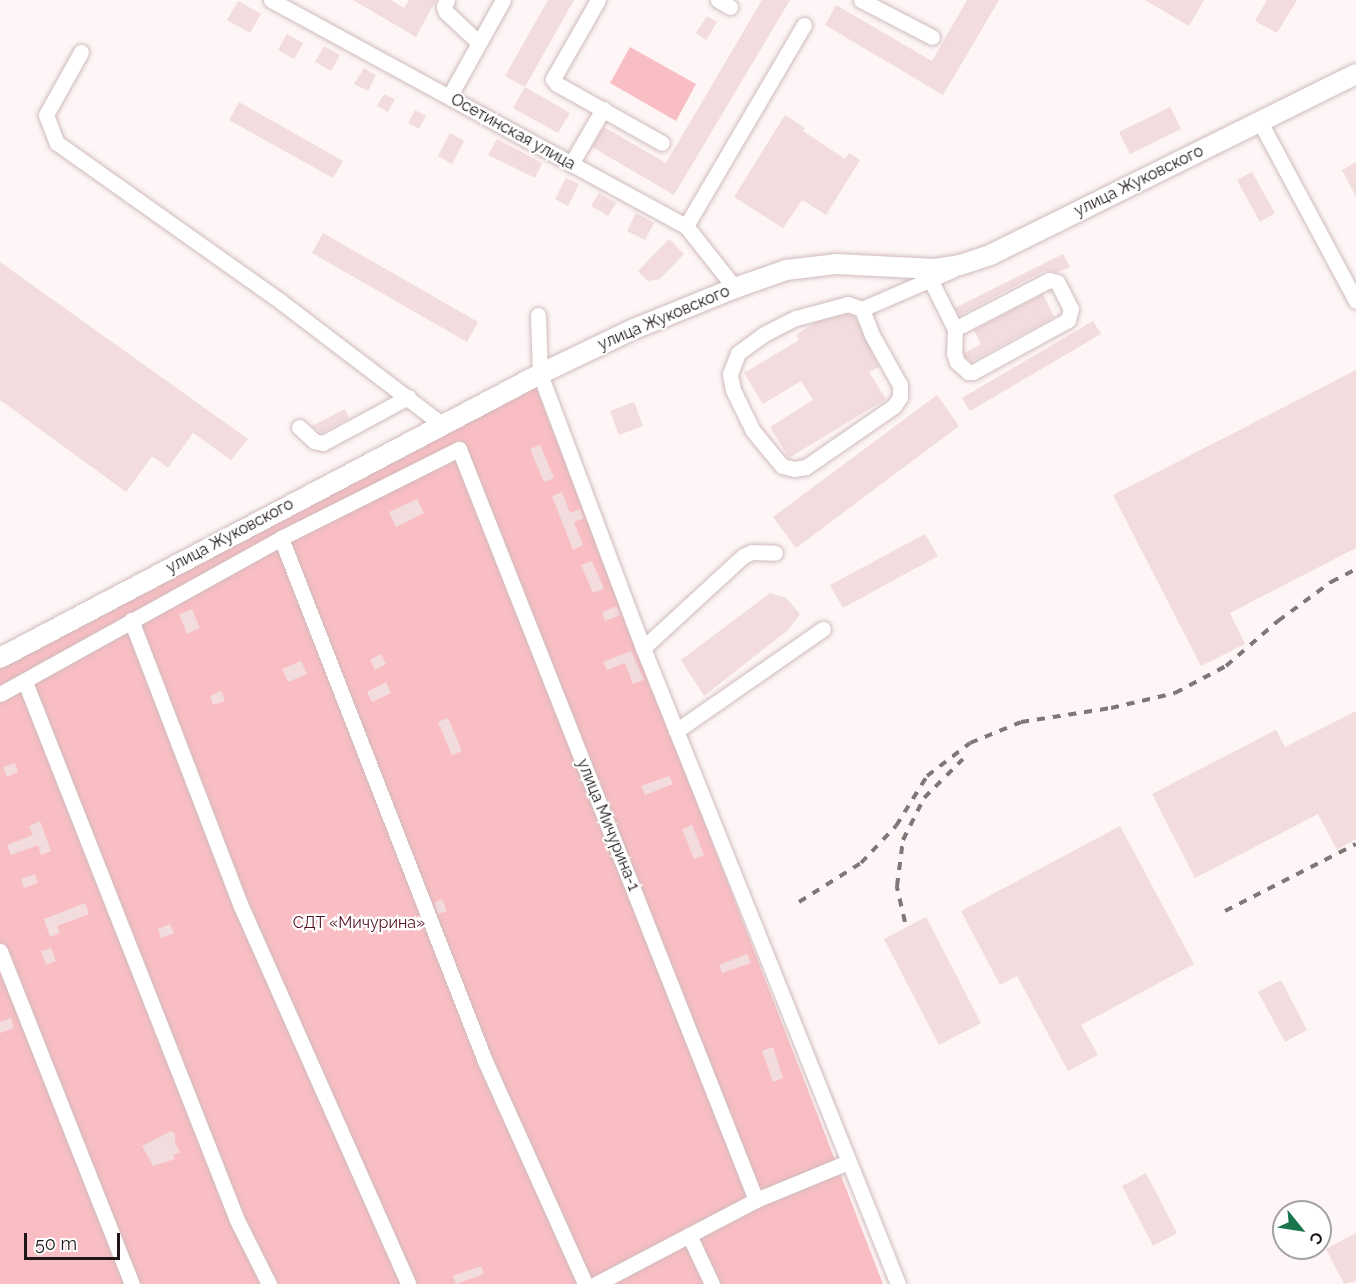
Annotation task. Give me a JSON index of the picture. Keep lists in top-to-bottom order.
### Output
{
  "streets": {
    "main road": ["улица Жуковского"],
    "street": ["Осетинская улица", "улица Мичурина-1"]
  },
  "crossings": [
    ["Осетинская улица", "улица Жуковского"]
  ],
  "parks": ["СДТ «Мичурина»"],
  "scale_bar": "50 m",
  "north": "bottom right"
}
